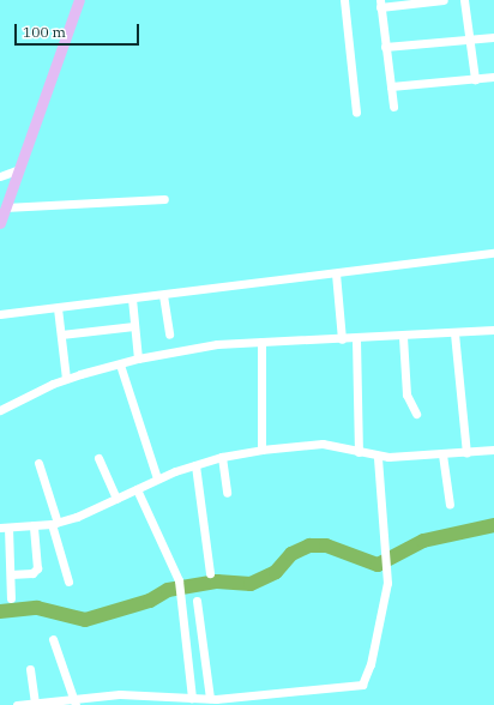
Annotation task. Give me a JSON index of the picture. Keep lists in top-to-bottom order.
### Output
{
  "scale_bar": "100 m"
}
